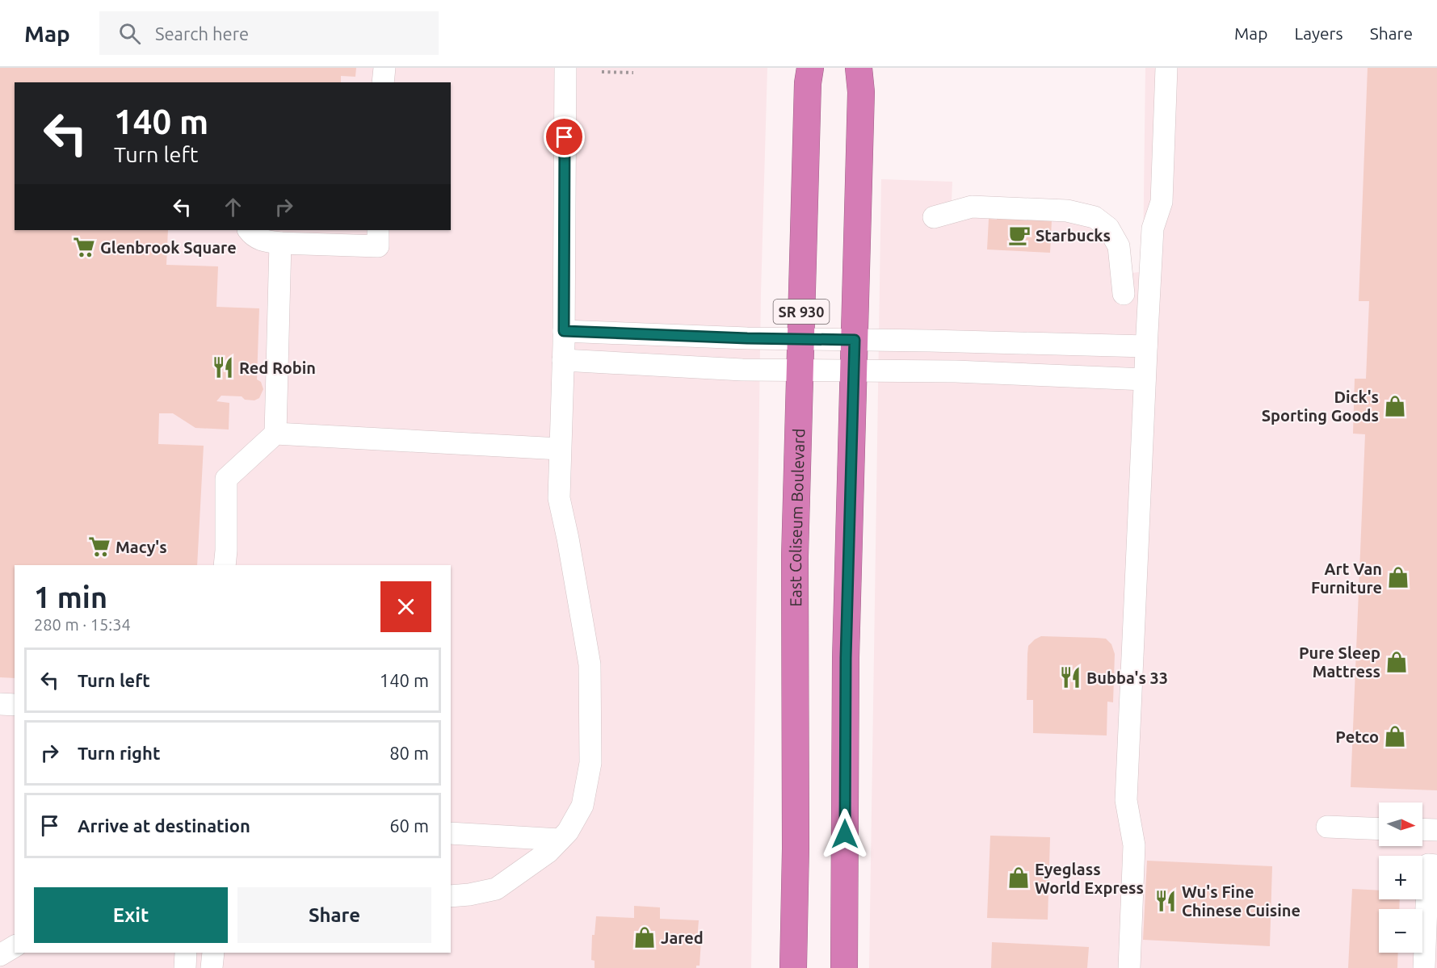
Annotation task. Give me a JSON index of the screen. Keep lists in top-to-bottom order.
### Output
{
  "streets": {
    "highway": ["SR 930", "East Coliseum Boulevard"]
  },
  "places": {
    "cafe": ["Starbucks"],
    "supermarket": ["Glenbrook Square", "Macy's"],
    "restaurant": ["Red Robin", "Bubba's 33", "Wu's Fine Chinese Cuisine"],
    "shop": [
      "Dick's Sporting Goods",
      "Art Van Furniture",
      "Pure Sleep Mattress",
      "Petco",
      "Eyeglass World Express",
      "Jared"
    ]
  },
  "north": "right",
  "page": {
    "header": "Map",
    "search": "Search here",
    "nav": ["Map", "Layers", "Share"],
    "turn": ["140 m", "Turn left"],
    "heading": ["1 min", "280 m · 15:34"],
    "list": [
      {
        "name": "Turn left",
        "value": "140 m"
      },
      {
        "name": "Turn right",
        "value": "80 m"
      },
      {
        "name": "Arrive at destination",
        "value": "60 m"
      }
    ],
    "map_buttons": ["+", "−"],
    "buttons": ["Exit", "Share"]
  }
}
